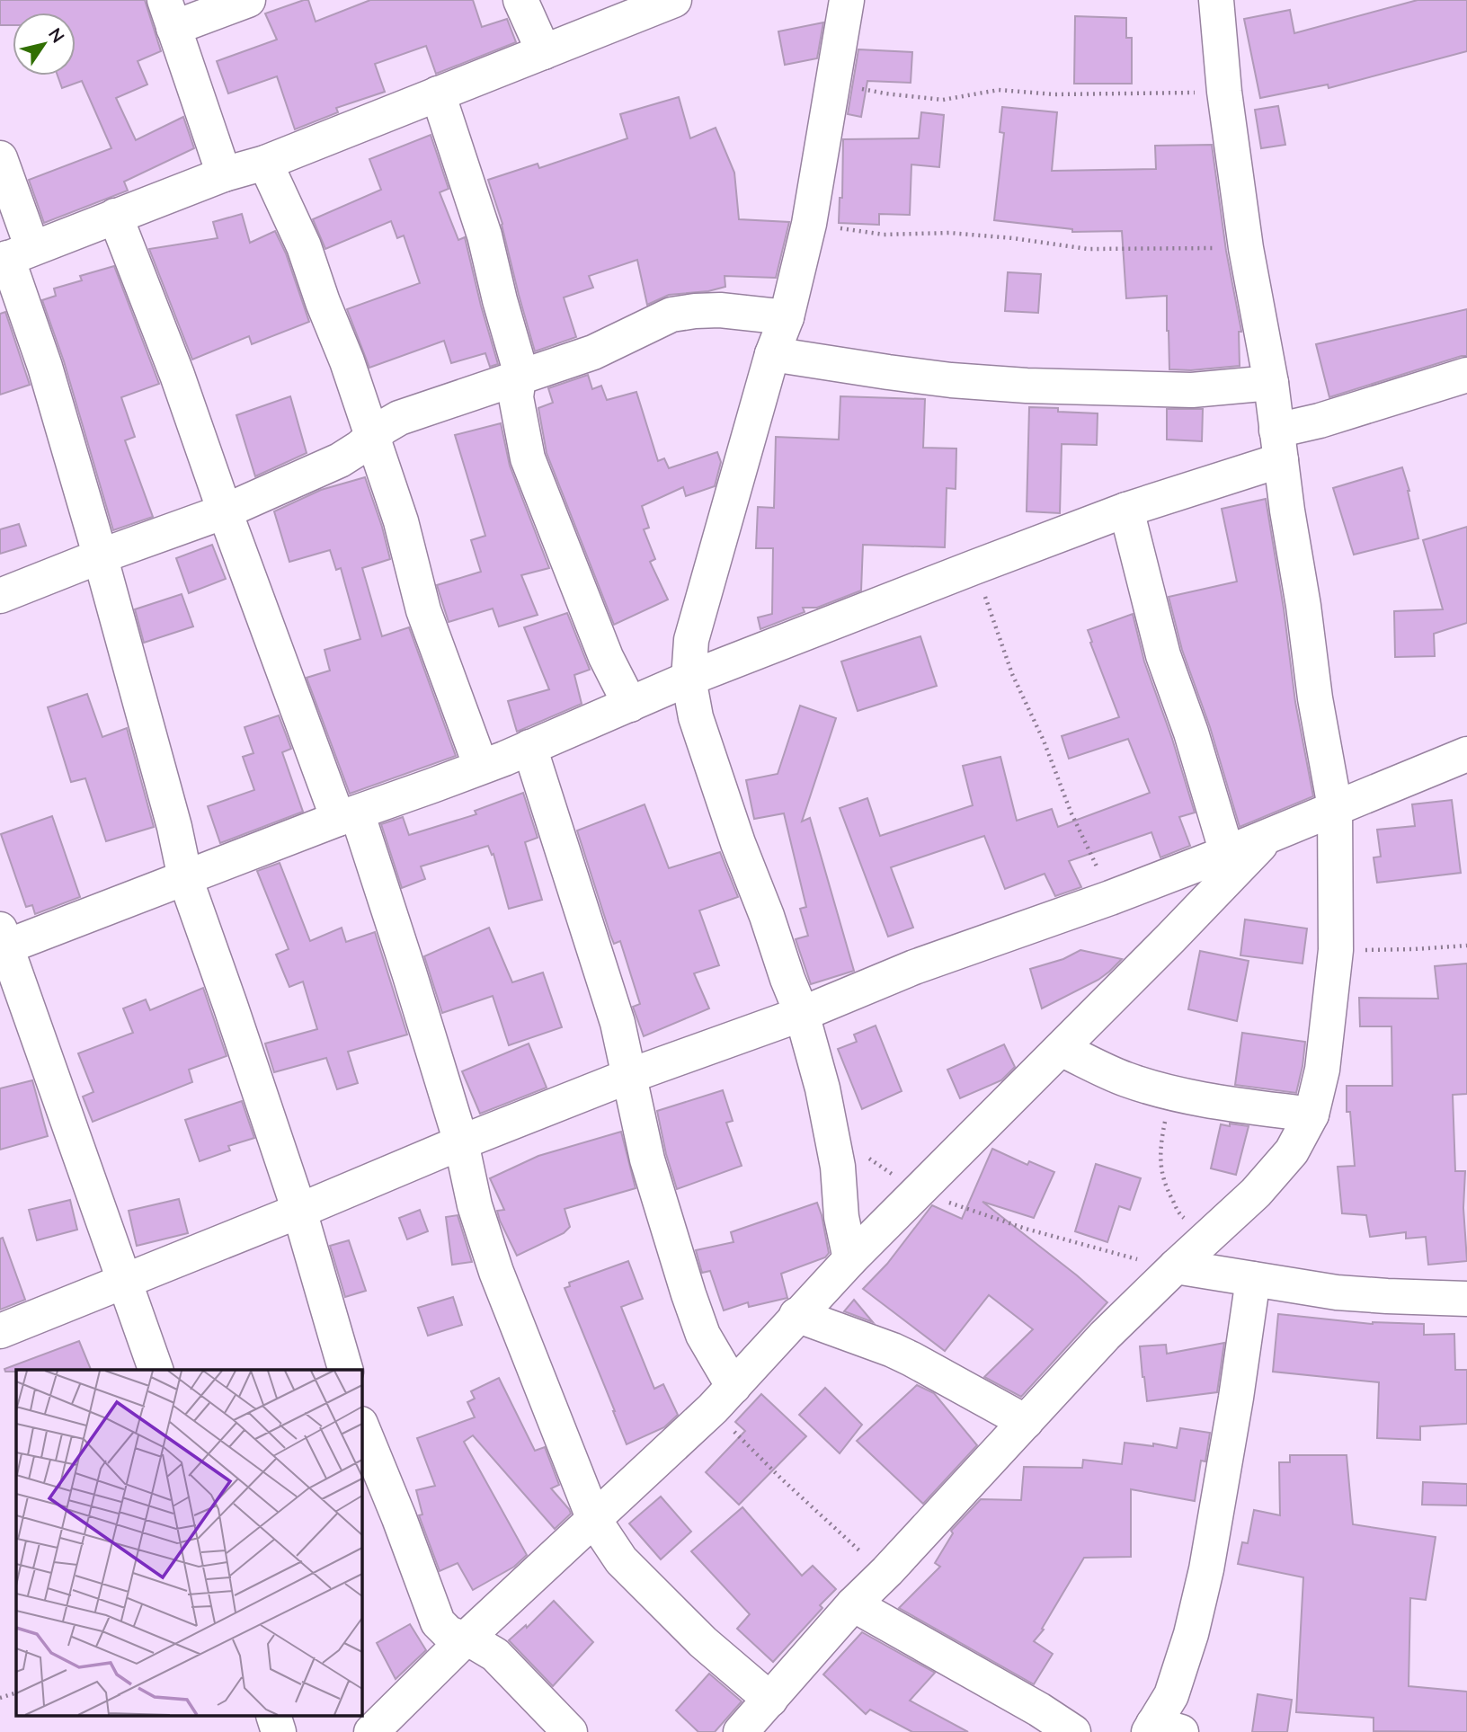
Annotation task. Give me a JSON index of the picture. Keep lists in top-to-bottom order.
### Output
{
  "north": "top right"
}
